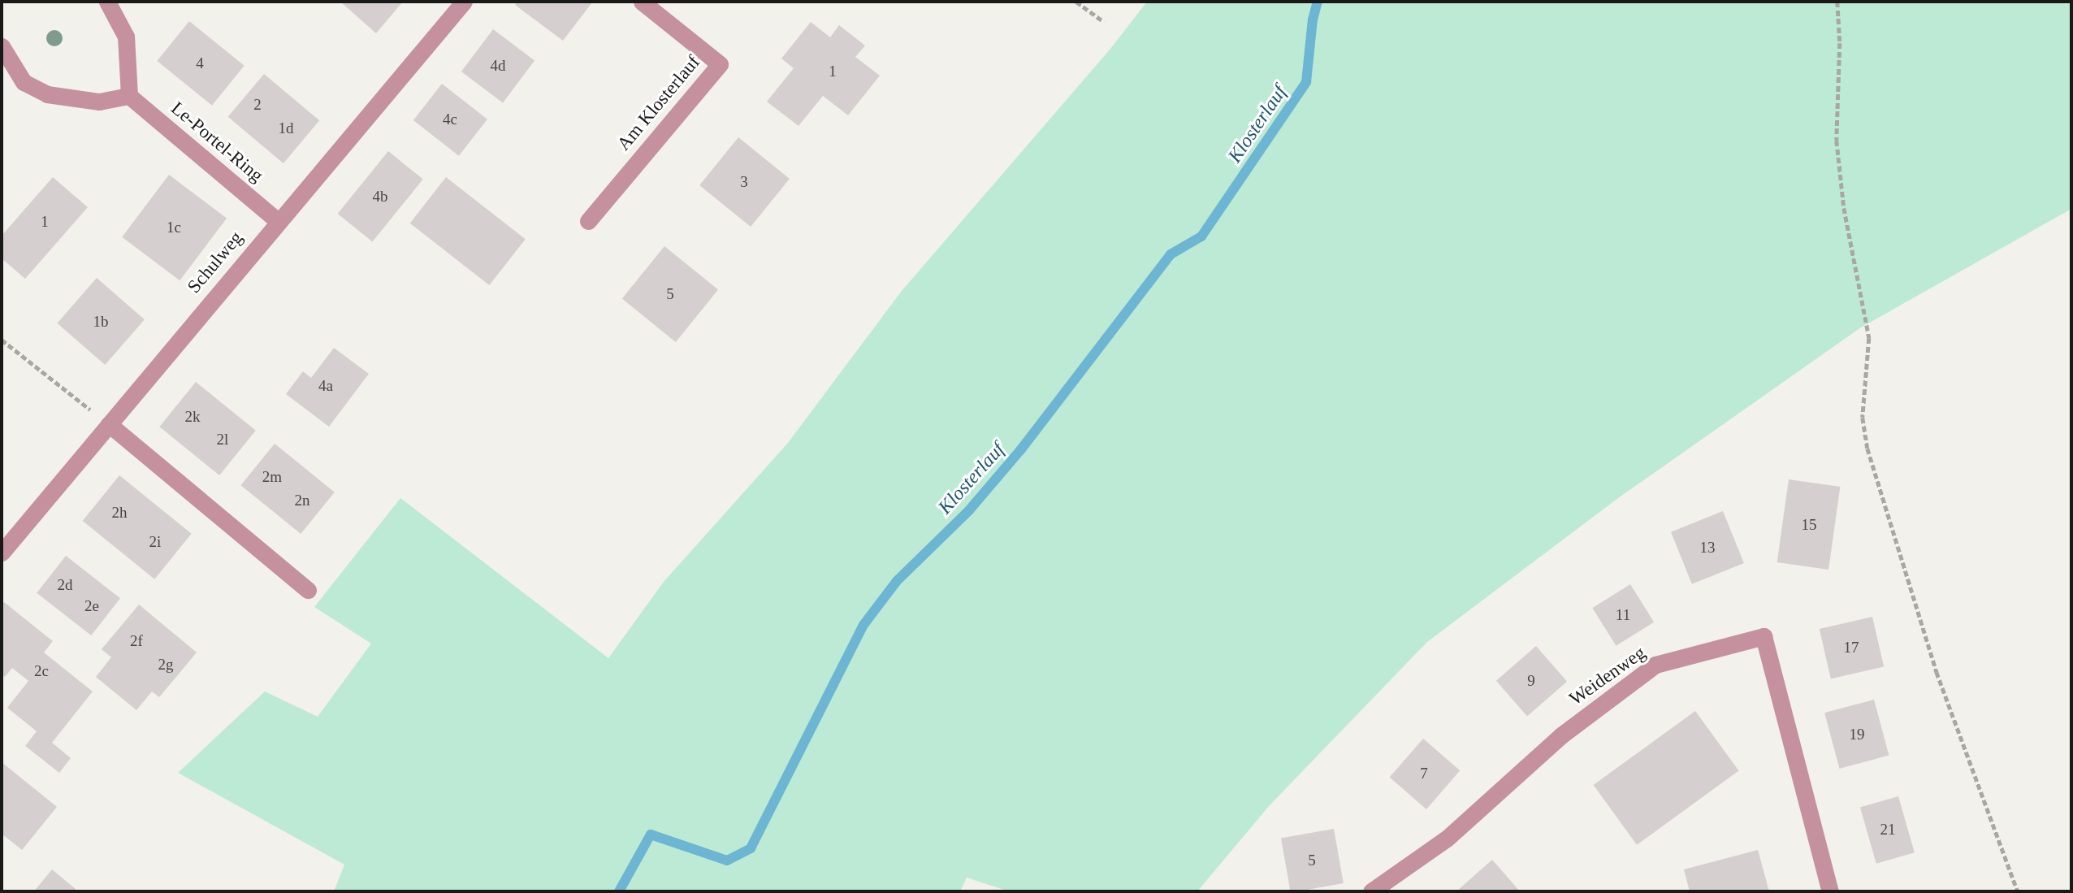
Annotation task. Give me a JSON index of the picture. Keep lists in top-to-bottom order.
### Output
{
  "streets": {
    "street": [
      "Am Klosterlauf",
      "Le-Portel-Ring",
      "Schulweg",
      "Weidenweg"
    ]
  },
  "crossings": [
    ["Le-Portel-Ring", "Schulweg"]
  ],
  "water": ["Klosterlauf"],
  "house_numbers": [
    "4",
    "4d",
    "1",
    "2",
    "4c",
    "1d",
    "3",
    "4b",
    "1",
    "1c",
    "5",
    "1b",
    "4a",
    "2k",
    "2l",
    "2m",
    "2n",
    "2h",
    "15",
    "2i",
    "13",
    "2d",
    "2e",
    "11",
    "2f",
    "17",
    "2g",
    "2c",
    "9",
    "19",
    "7",
    "21",
    "5"
  ]
}
